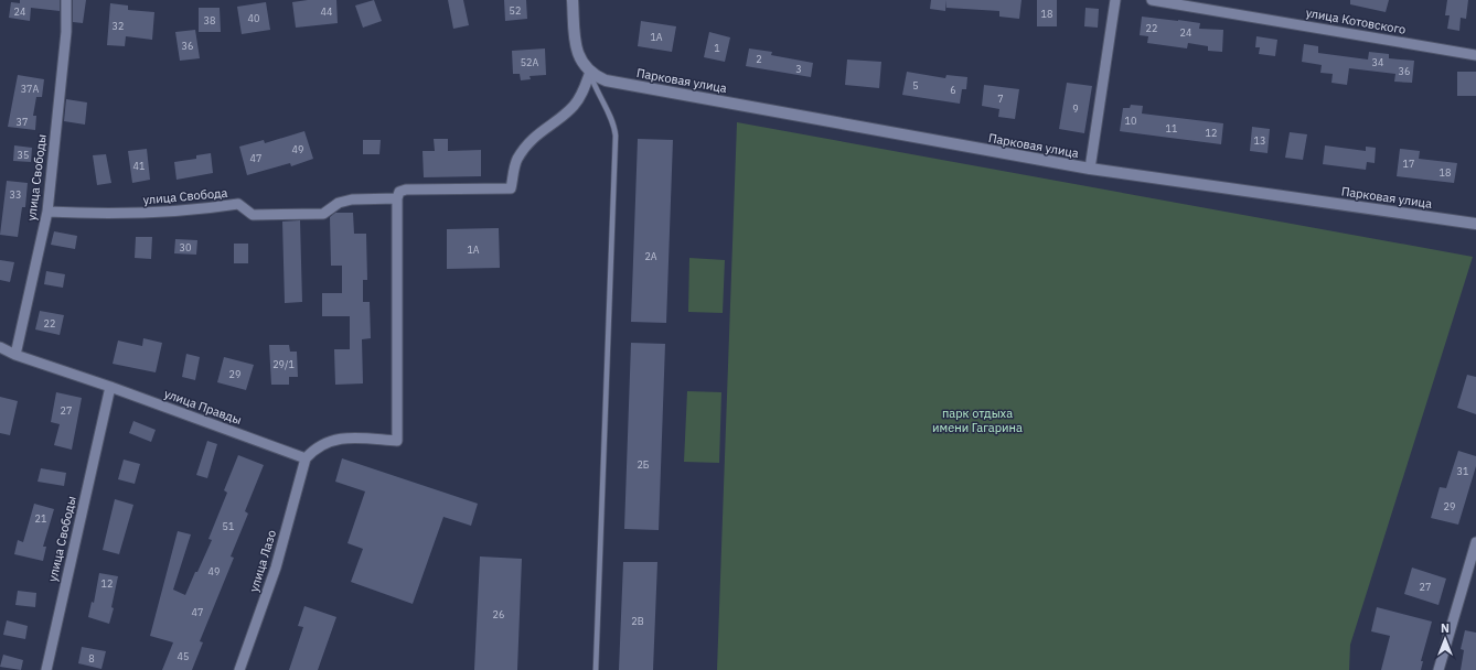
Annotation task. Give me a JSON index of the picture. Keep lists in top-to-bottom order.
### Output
{
  "streets": {
    "street": [
      "улица Котовского",
      "Парковая улица",
      "улица Свободы",
      "улица Свобода",
      "улица Правды",
      "улица Лазо"
    ]
  },
  "crossings": [
    ["улица Свободы", "улица Свобода"],
    ["улица Свободы", "улица Правды"],
    ["улица Правды", "улица Лазо"]
  ],
  "parks": ["парк отдыха имени Гагарина"],
  "house_numbers": [
    "52",
    "24",
    "44",
    "18",
    "40",
    "38",
    "32",
    "22",
    "24",
    "1А",
    "36",
    "1",
    "2",
    "52А",
    "34",
    "3",
    "36",
    "5",
    "37А",
    "6",
    "7",
    "9",
    "10",
    "37",
    "11",
    "12",
    "13",
    "49",
    "35",
    "47",
    "17",
    "41",
    "18",
    "33",
    "30",
    "1А",
    "2А",
    "22",
    "29/1",
    "29",
    "27",
    "2Б",
    "31",
    "29",
    "21",
    "51",
    "49",
    "12",
    "27",
    "47",
    "26",
    "2В",
    "45",
    "8"
  ],
  "north": "top"
}
